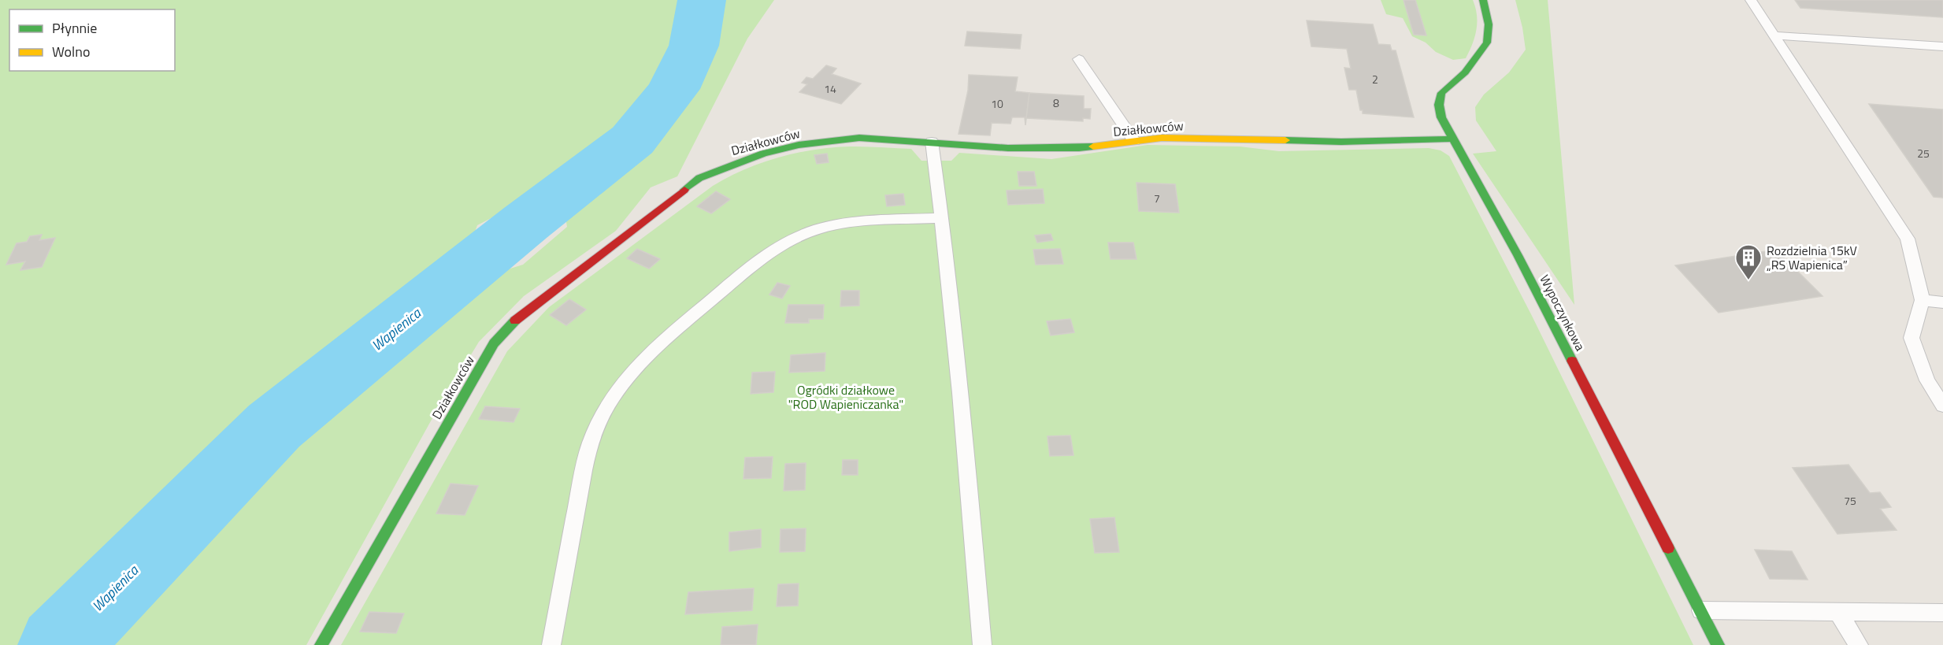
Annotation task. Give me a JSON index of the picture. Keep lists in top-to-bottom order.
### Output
{
  "streets": {
    "street": ["Działkowców", "Wypoczynkowa"]
  },
  "crossings": [
    ["Działkowców", "Wypoczynkowa"]
  ],
  "water": ["Wapienica"],
  "parks": ["Ogródki działkowe \"ROD Wapieniczanka\""],
  "places": {
    "building": ["Rozdzielnia 15kV „RS Wapienica”"]
  },
  "house_numbers": [
    "2",
    "14",
    "8",
    "10",
    "25",
    "7",
    "75"
  ],
  "legend": ["Płynnie", "Wolno"]
}
